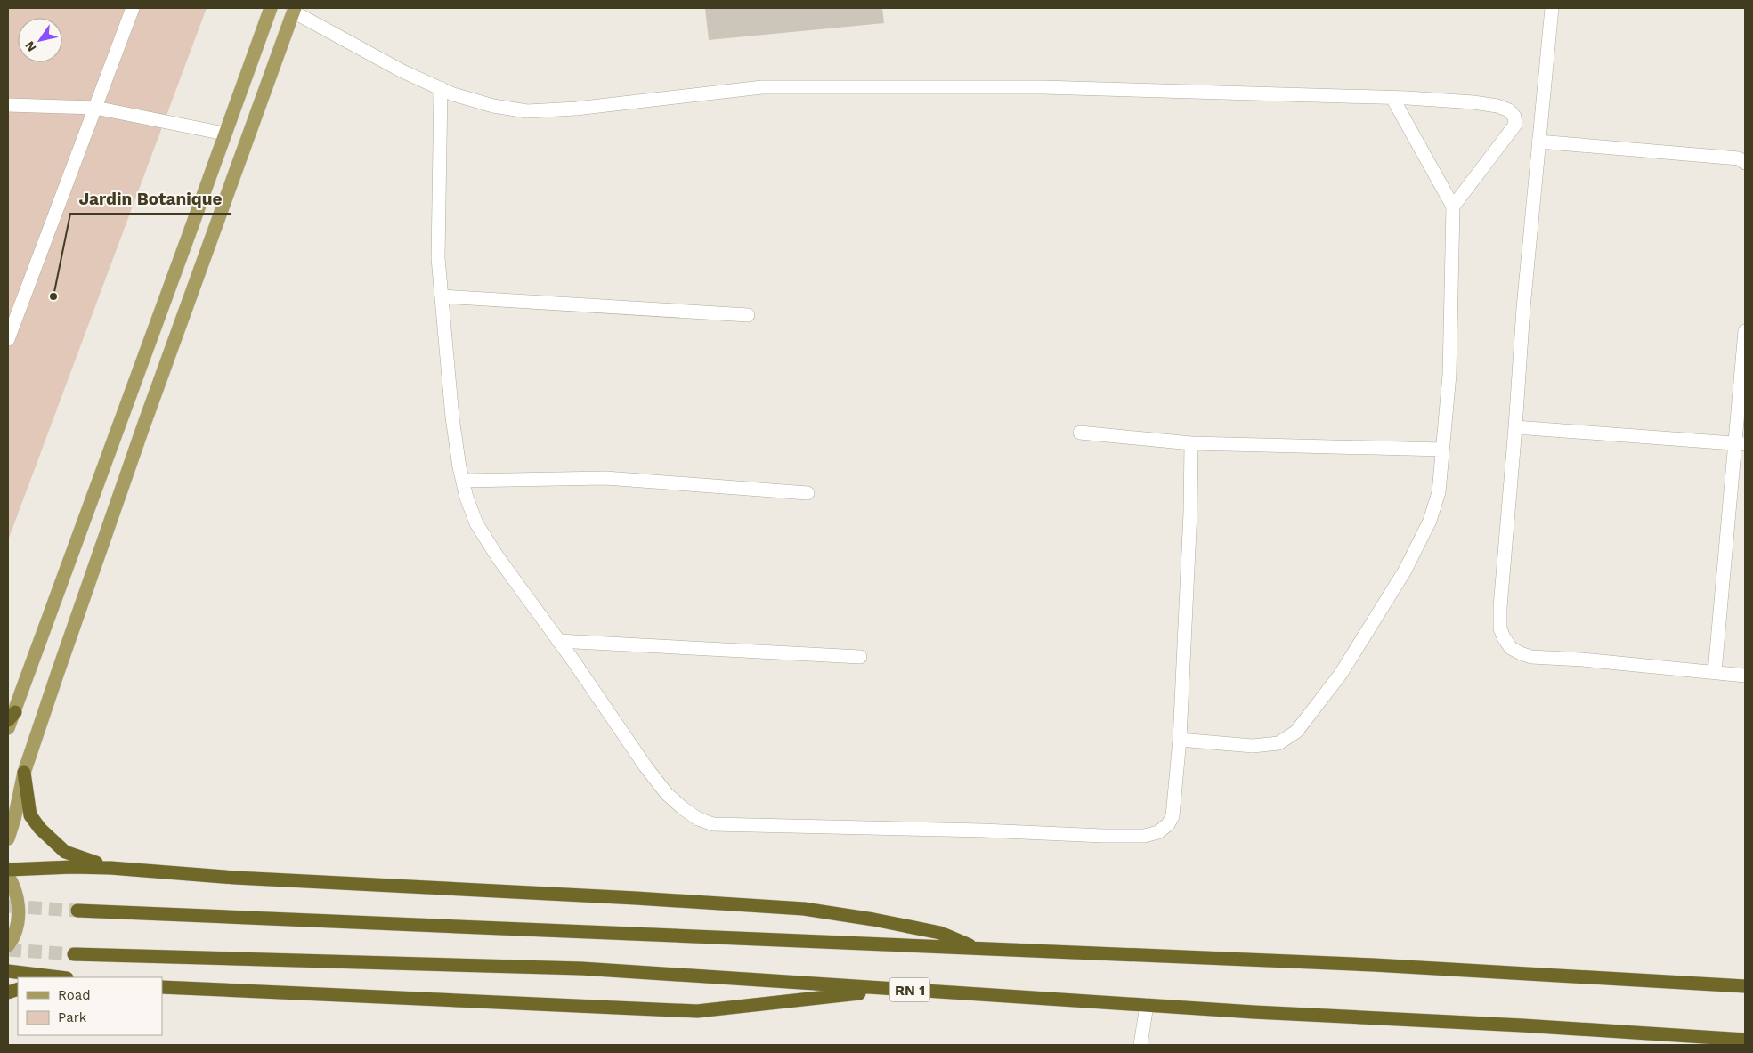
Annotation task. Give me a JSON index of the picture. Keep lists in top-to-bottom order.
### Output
{
  "streets": {
    "highway": ["RN 1"]
  },
  "places": ["Jardin Botanique"],
  "legend": ["Road", "Park"],
  "north": "bottom left"
}
